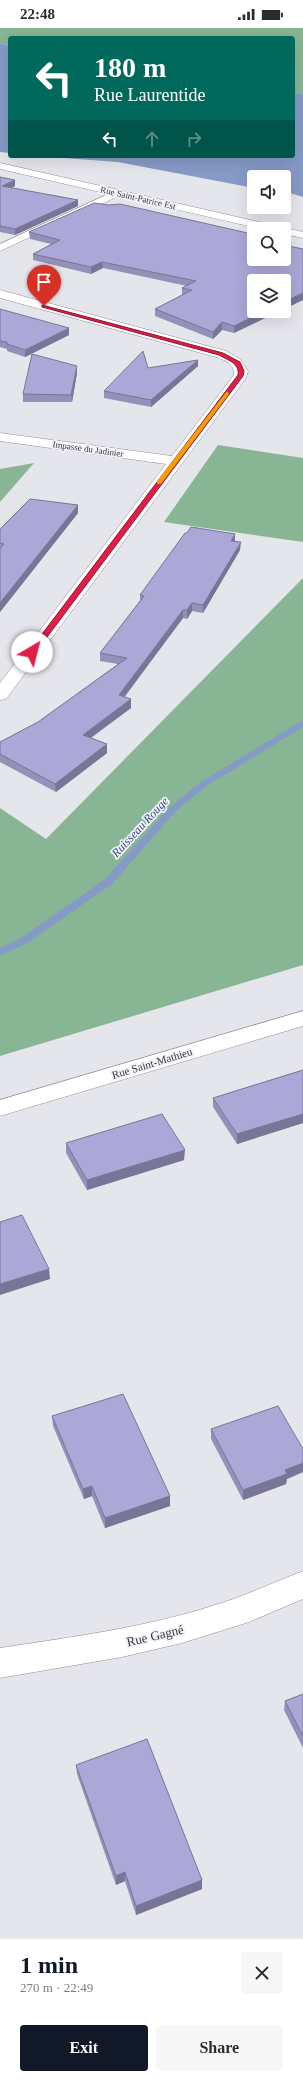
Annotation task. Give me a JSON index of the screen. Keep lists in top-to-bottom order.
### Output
{
  "streets": {
    "street": [
      "Rue Saint-Patrice Est",
      "Impasse du Jadinier",
      "Rue Saint-Mathieu",
      "Rue Gagné"
    ]
  },
  "water": ["Ruisseau Rouge"],
  "page": {
    "status": "22:48",
    "turn": ["180 m", "Rue Laurentide"],
    "heading": ["1 min", "270 m · 22:49"],
    "buttons": ["Exit", "Share"]
  }
}
